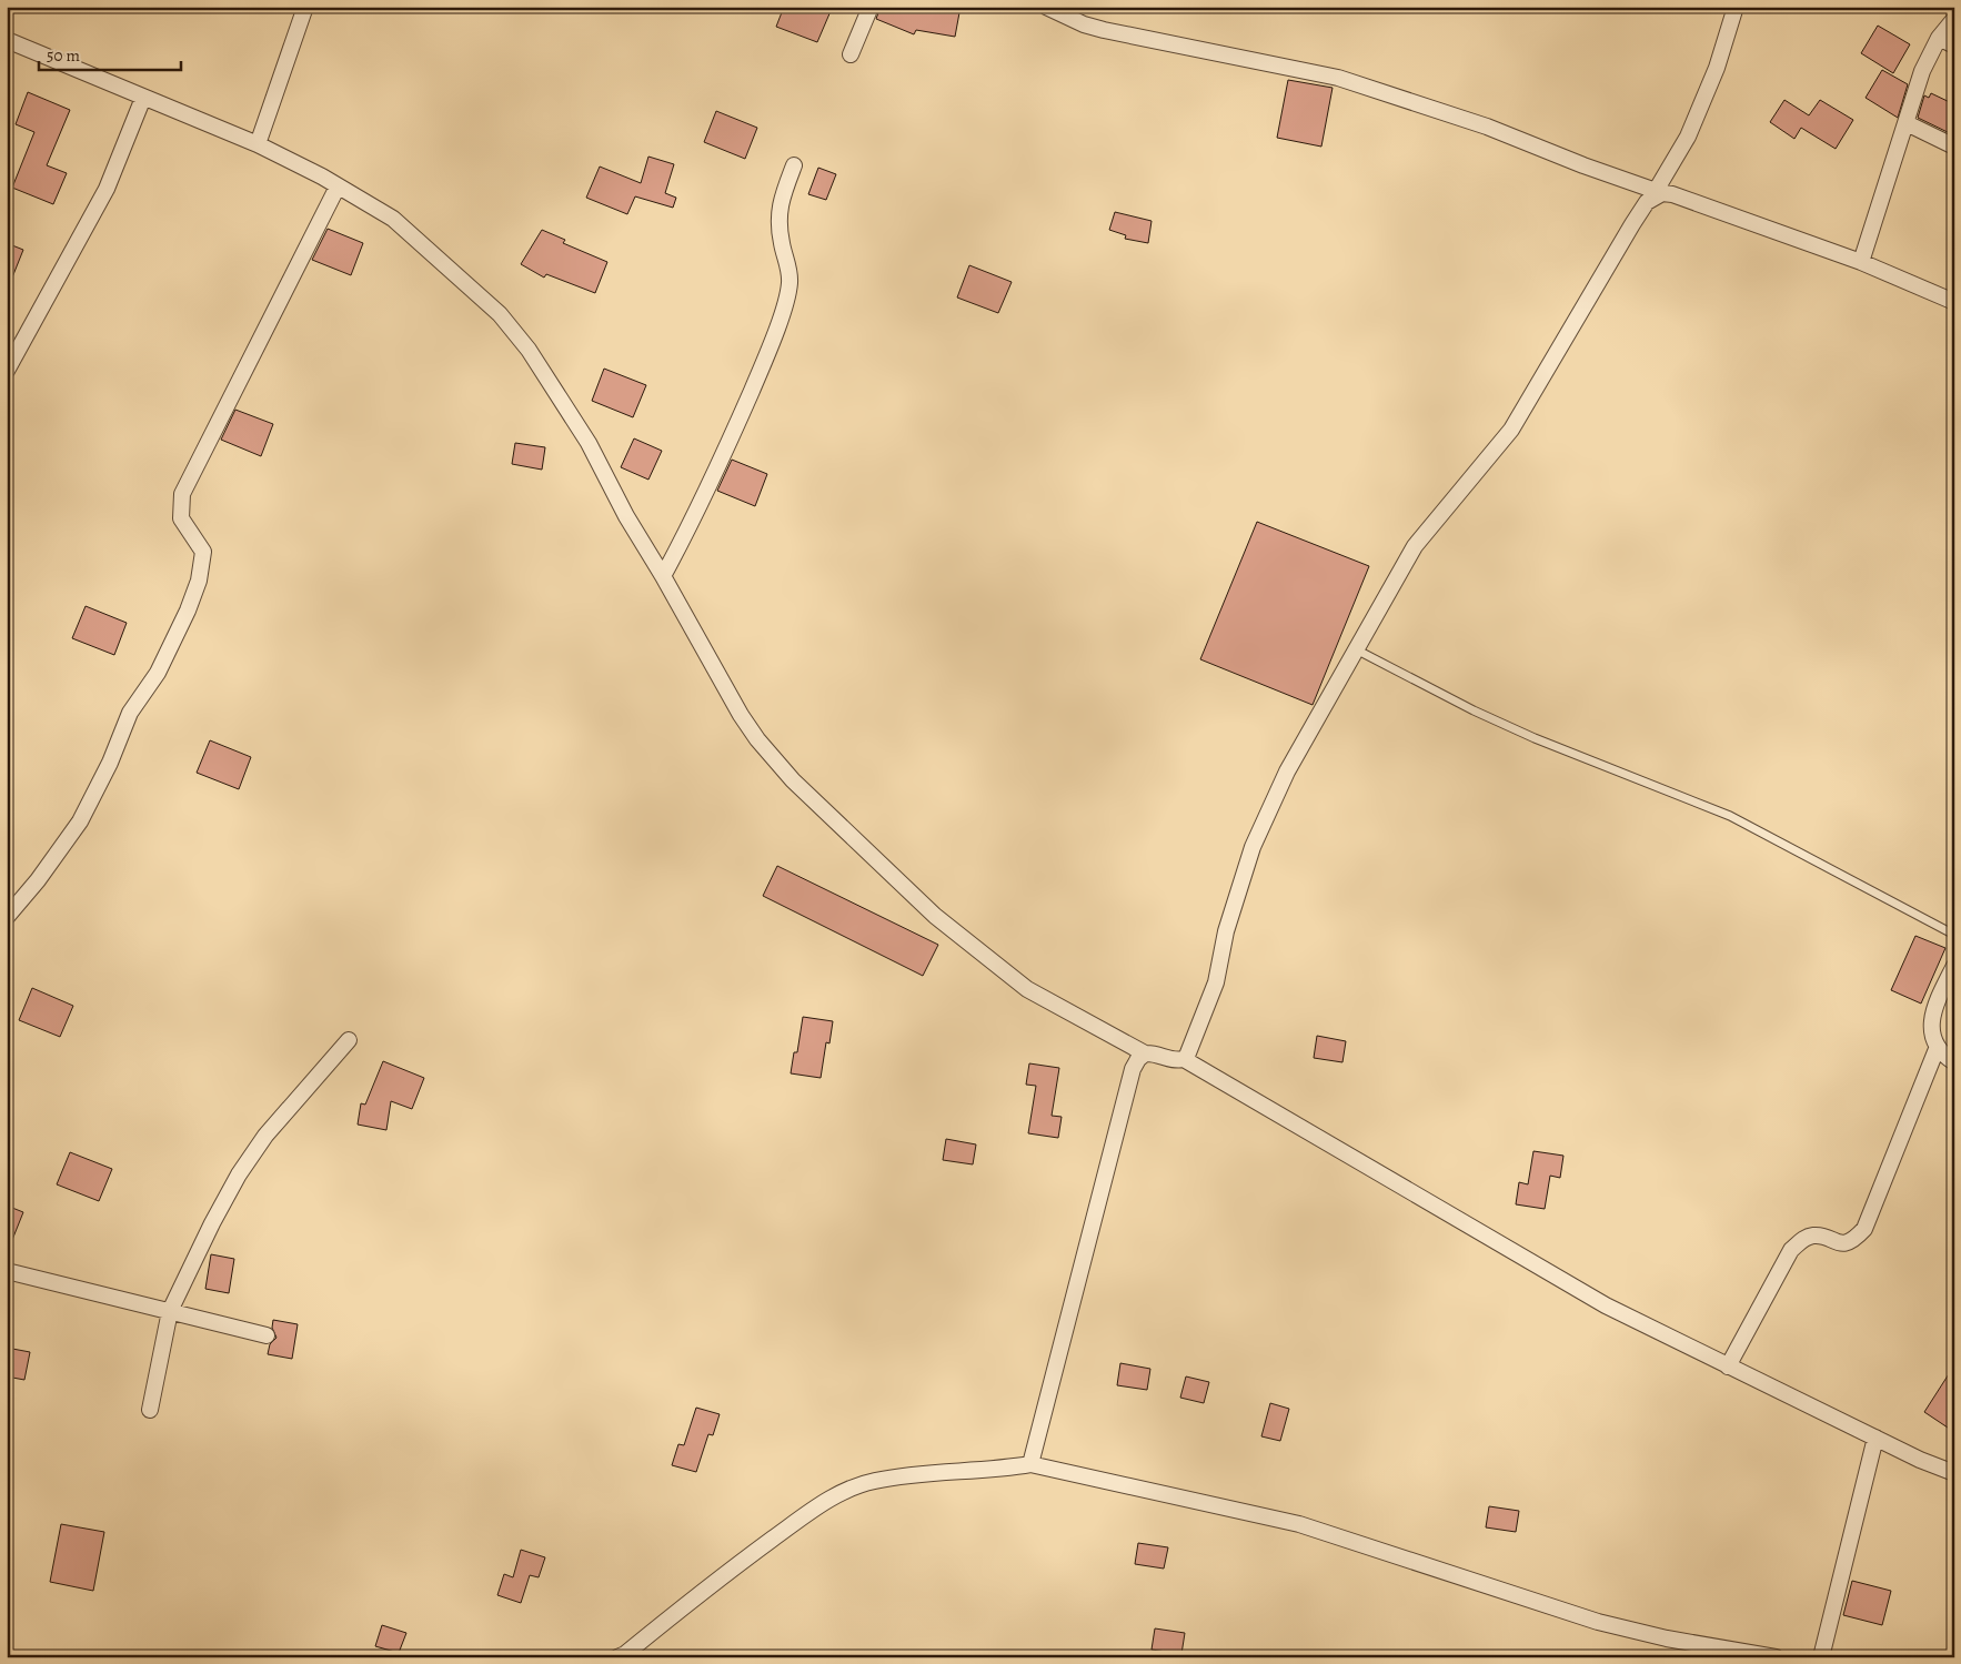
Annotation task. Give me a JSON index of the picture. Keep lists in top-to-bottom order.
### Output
{
  "scale_bar": "50 m"
}
